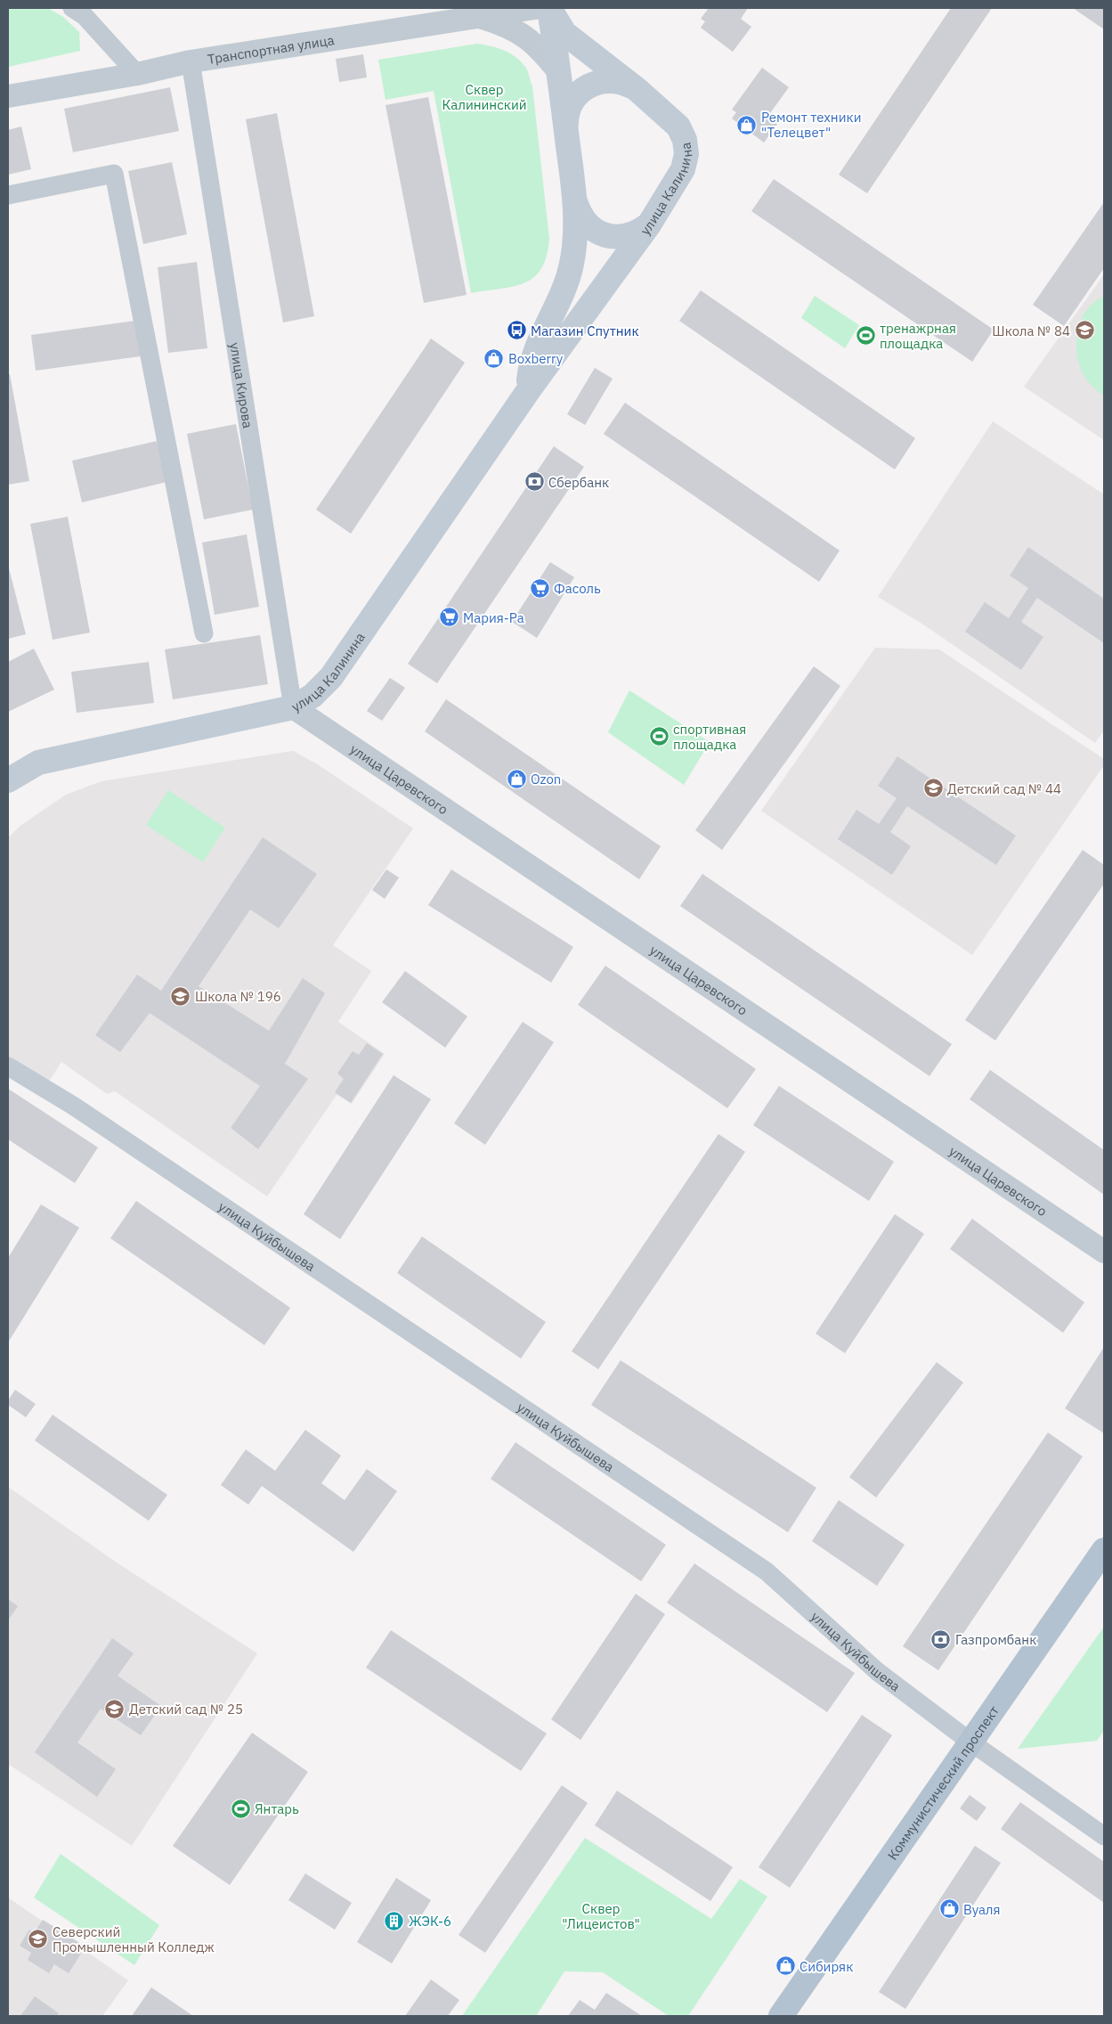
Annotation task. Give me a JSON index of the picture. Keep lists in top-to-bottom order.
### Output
{
  "streets": {
    "main road": ["улица Калинина", "Коммунистический проспект"],
    "street": [
      "Транспортная улица",
      "улица Кирова",
      "улица Царевского",
      "улица Куйбышева"
    ]
  },
  "crossings": [
    ["Транспортная улица", "улица Кирова"],
    ["улица Калинина", "улица Кирова"],
    ["улица Калинина", "улица Царевского"],
    ["улица Кирова", "улица Царевского"],
    ["улица Куйбышева", "Коммунистический проспект"]
  ],
  "parks": ["Сквер Калининский", "Сквер \"Лицеистов\""],
  "places": {
    "shop": [
      "Ремонт техники \"Телецвет\"",
      "Boxberry",
      "Ozon",
      "Вуаля",
      "Сибиряк"
    ],
    "bus stop": ["Магазин Спутник"],
    "school or university": [
      "Школа № 84",
      "Детский сад № 44",
      "Школа № 196",
      "Детский сад № 25",
      "Северский Промышленный Колледж"
    ],
    "sports": ["тренажрная площадка", "спортивная площадка", "Янтарь"],
    "bank": ["Сбербанк", "Газпромбанк"],
    "supermarket": ["Фасоль", "Мария-Ра"],
    "building": ["ЖЭК-6"]
  }
}
